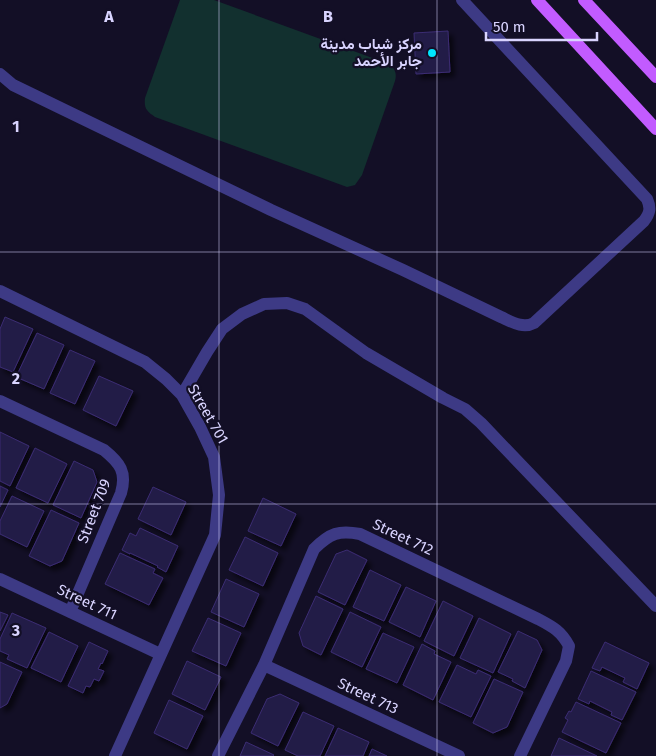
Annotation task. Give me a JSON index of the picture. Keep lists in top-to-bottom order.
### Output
{
  "streets": {
    "street": [
      "Street 701",
      "Street 709",
      "Street 712",
      "Street 711",
      "Street 713"
    ]
  },
  "crossings": [
    ["Street 701", "Street 711"],
    ["Street 709", "Street 711"],
    ["Street 712", "Street 713"]
  ],
  "places": ["مركز شباب مدينة جابر الأحمد"],
  "scale_bar": "50 m",
  "grid": {
    "columns": ["A", "B"],
    "rows": ["1", "2", "3"]
  }
}
